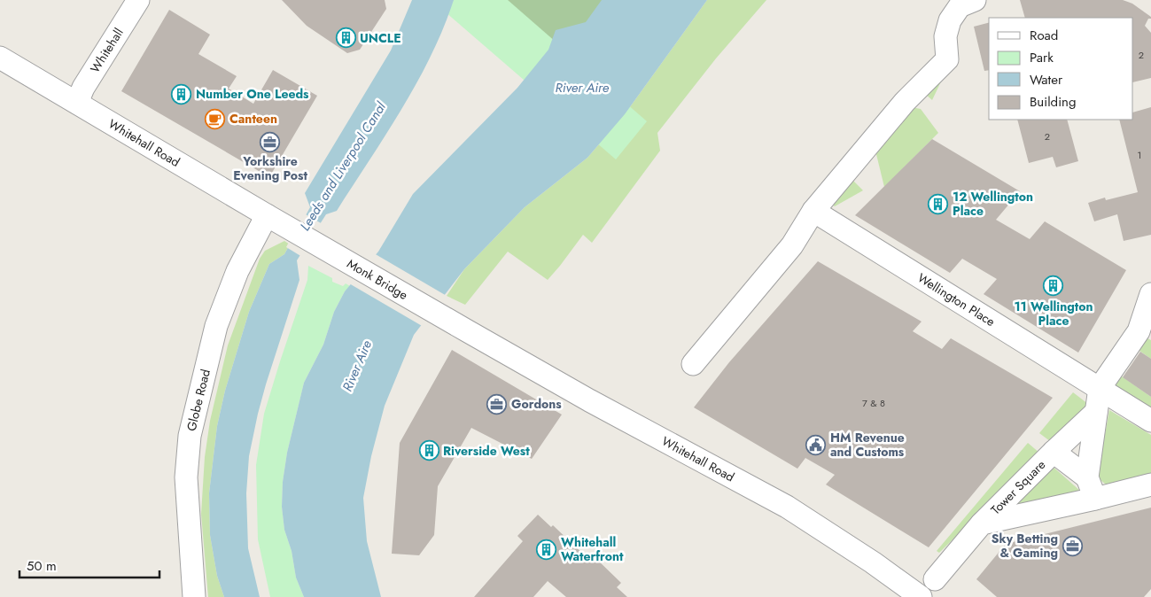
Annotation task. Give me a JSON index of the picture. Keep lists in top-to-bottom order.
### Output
{
  "streets": {
    "street": [
      "Whitehall",
      "Whitehall Road",
      "Monk Bridge",
      "Wellington Place",
      "Globe Road",
      "Tower Square"
    ]
  },
  "crossings": [
    ["Whitehall", "Whitehall Road"],
    ["Whitehall Road", "Monk Bridge"],
    ["Whitehall Road", "Globe Road"]
  ],
  "water": ["River Aire", "Leeds and Liverpool Canal"],
  "places": {
    "building": [
      "UNCLE",
      "Number One Leeds",
      "12 Wellington Place",
      "11 Wellington Place",
      "Riverside West",
      "Whitehall Waterfront"
    ],
    "cafe": ["Canteen"],
    "office": ["Yorkshire Evening Post", "Gordons", "Sky Betting & Gaming"],
    "public building": ["HM Revenue and Customs"]
  },
  "house_numbers": [
    "2",
    "2",
    "1",
    "7 & 8"
  ],
  "legend": [
    "Road",
    "Park",
    "Water",
    "Building"
  ],
  "scale_bar": "50 m"
}
